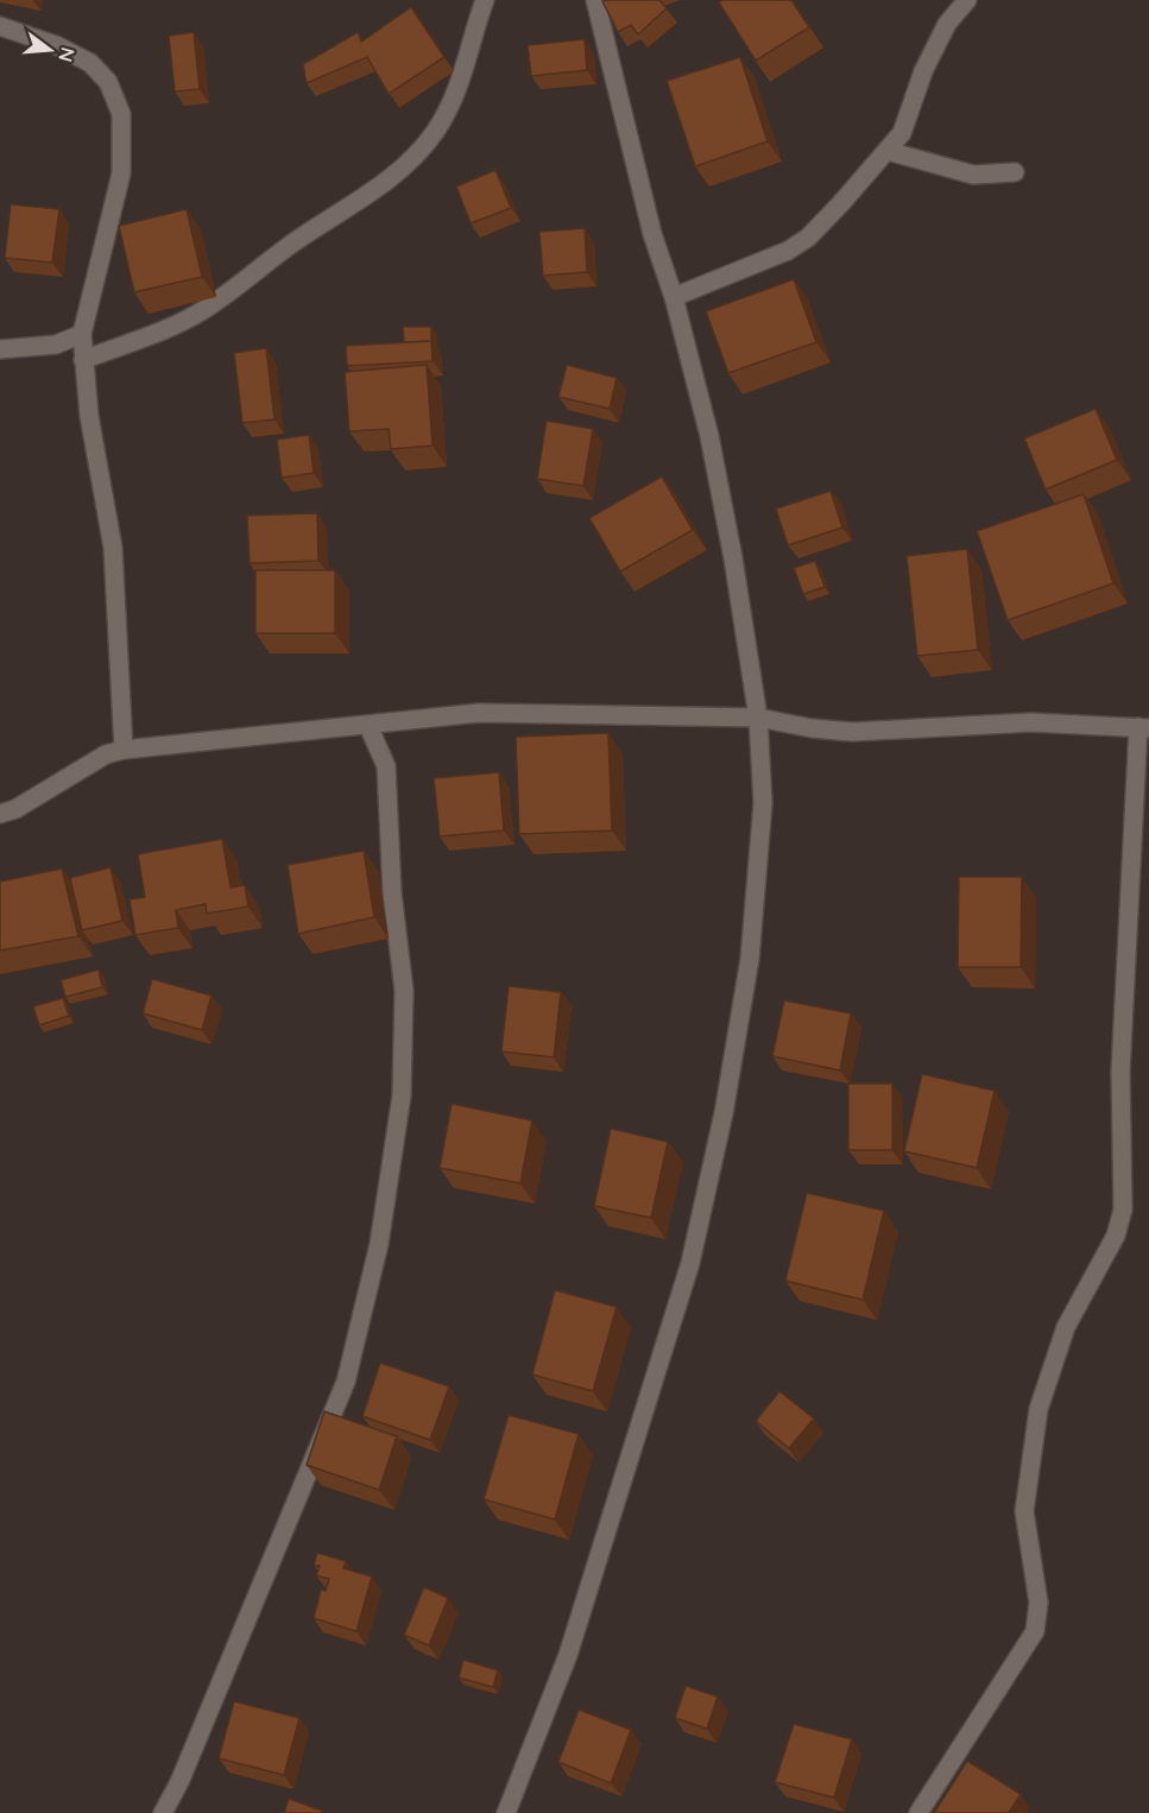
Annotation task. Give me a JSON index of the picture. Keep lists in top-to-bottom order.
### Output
{
  "north": "right"
}
